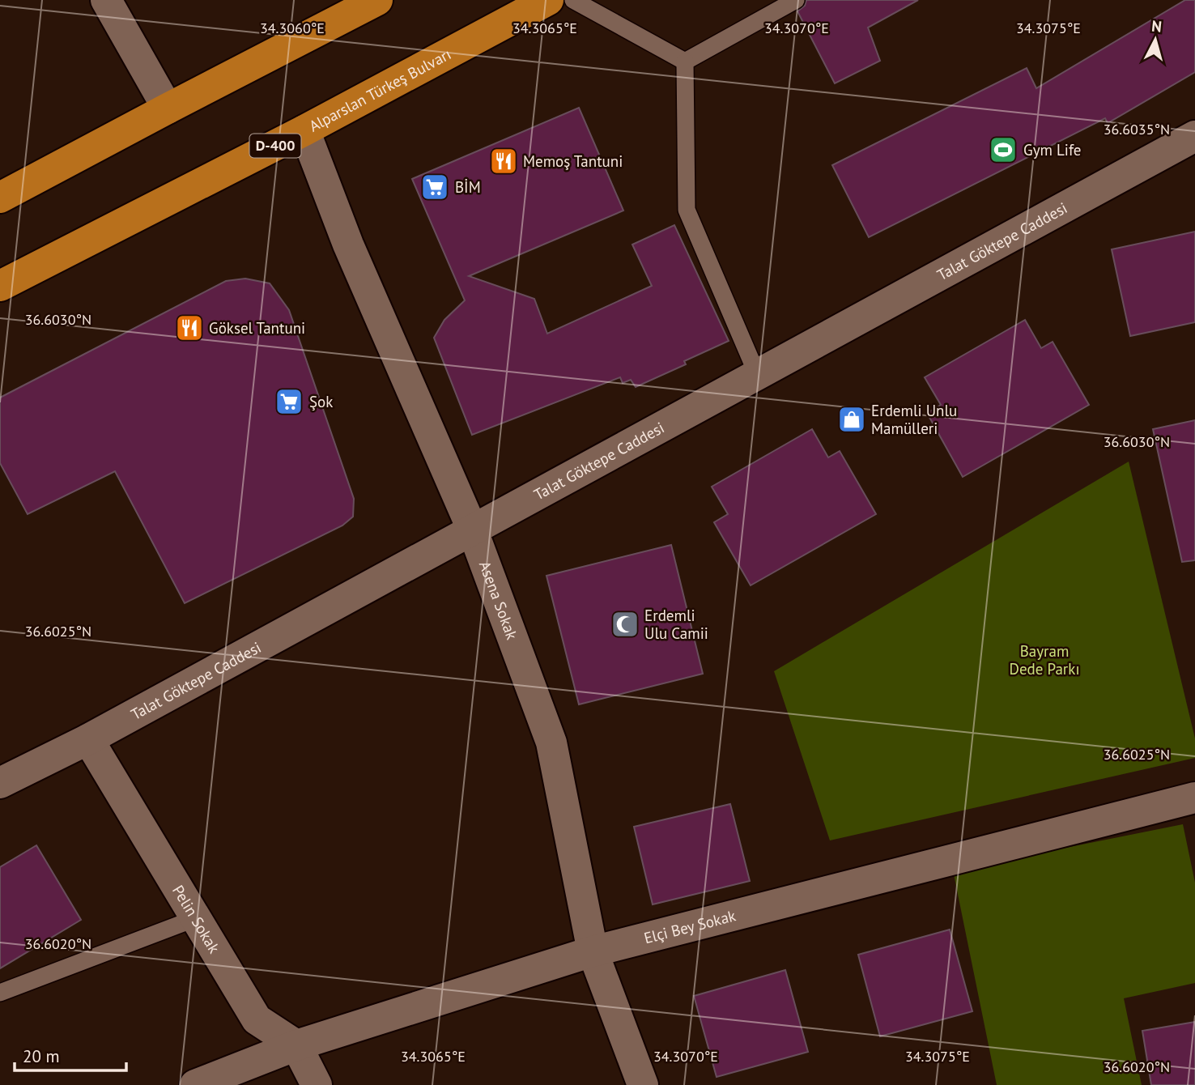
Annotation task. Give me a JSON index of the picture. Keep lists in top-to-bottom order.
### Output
{
  "streets": {
    "highway": ["Alparslan Türkeş Bulvarı", "D-400"],
    "street": [
      "Talat Göktepe Caddesi",
      "Asena Sokak",
      "Pelin Sokak",
      "Elçi Bey Sokak"
    ]
  },
  "crossings": [
    ["Alparslan Türkeş Bulvarı", "Asena Sokak"],
    ["Talat Göktepe Caddesi", "Asena Sokak"],
    ["Talat Göktepe Caddesi", "Pelin Sokak"],
    ["Asena Sokak", "Elçi Bey Sokak"],
    ["Pelin Sokak", "Elçi Bey Sokak"]
  ],
  "parks": ["Bayram Dede Parkı"],
  "places": {
    "sports": ["Gym Life"],
    "restaurant": ["Memoş Tantuni", "Göksel Tantuni"],
    "supermarket": ["BİM", "Şok"],
    "shop": ["Erdemli Unlu Mamülleri"],
    "mosque": ["Erdemli Ulu Camii"]
  },
  "scale_bar": "20 m",
  "north": "top",
  "coordinates": [
    "34.3060°E",
    "34.3065°E",
    "34.3070°E",
    "34.3075°E",
    "36.6035°N",
    "36.6030°N",
    "36.6025°N",
    "36.6020°N"
  ]
}
